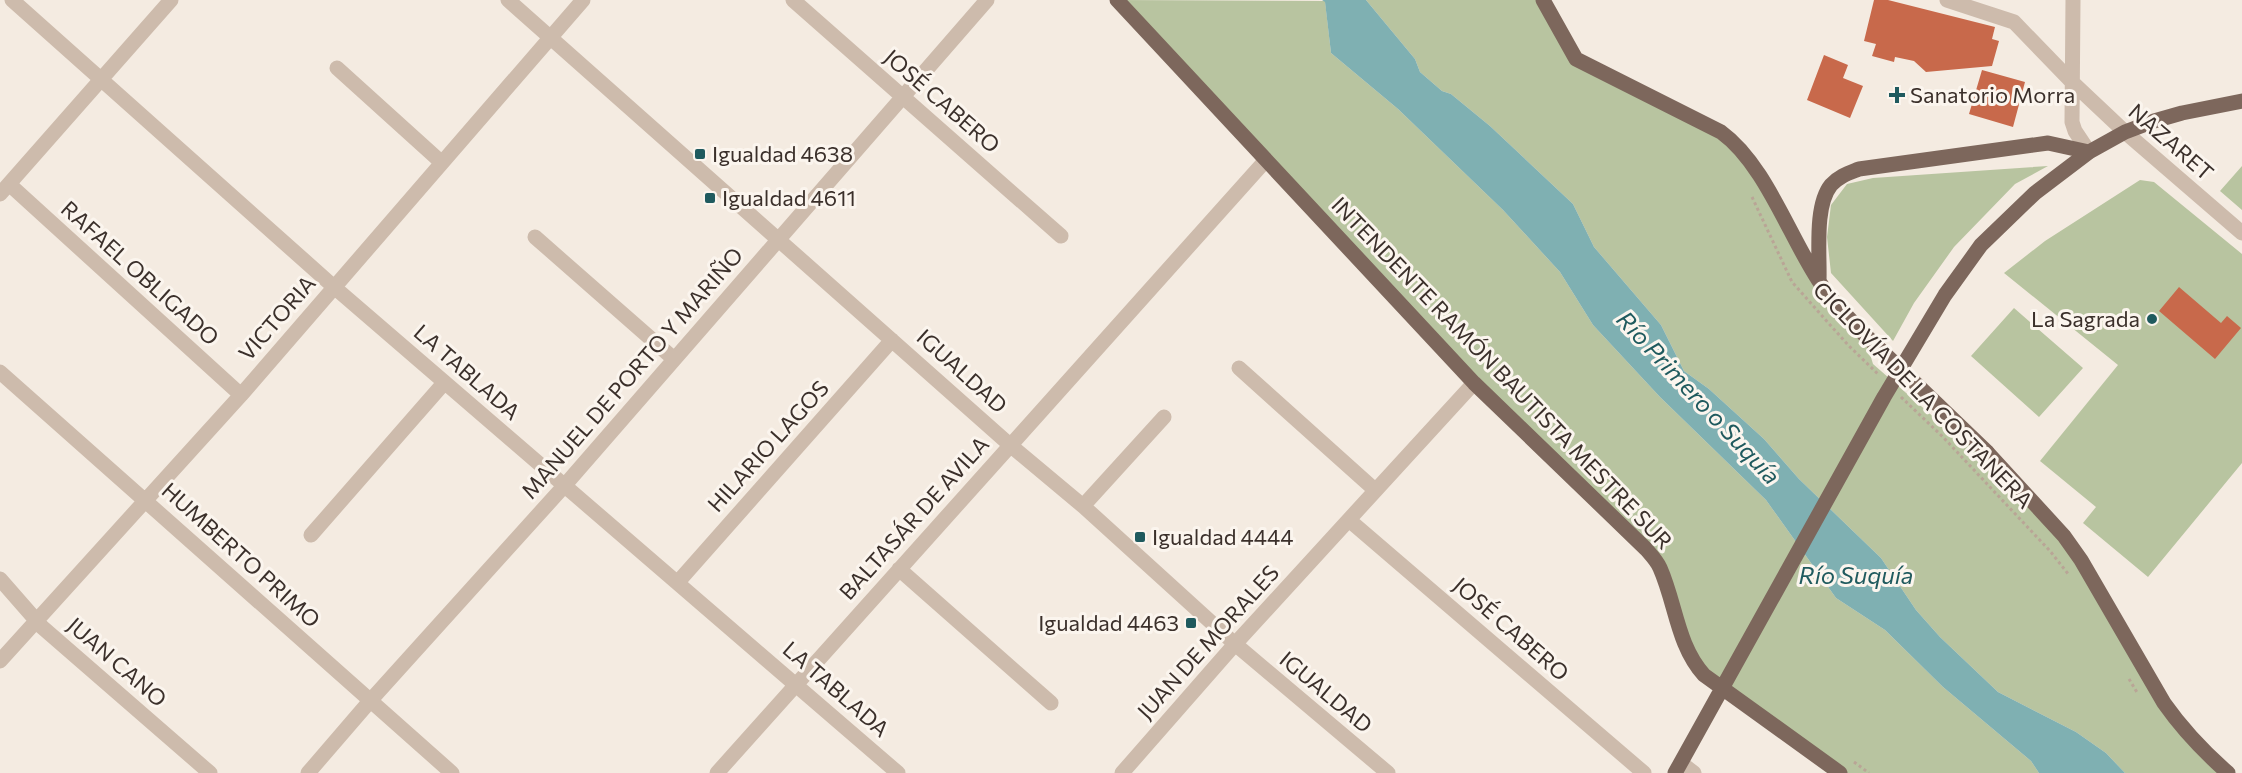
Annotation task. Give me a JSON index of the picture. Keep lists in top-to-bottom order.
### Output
{
  "streets": {
    "main road": ["INTENDENTE RAMÓN BAUTISTA MESTRE SUR"],
    "street": [
      "JOSÉ CABERO",
      "NAZARET",
      "RAFAEL OBLIGADO",
      "VICTORIA",
      "IGUALDAD",
      "LA TABLADA",
      "MANUEL DE PORTO Y MARIÑO",
      "HILARIO LAGOS",
      "BALTASÁR DE AVILA",
      "HUMBERTO PRIMO",
      "JUAN DE MORALES",
      "JUAN CANO"
    ],
    "path": ["CICLOVÍA DE LA COSTANERA"]
  },
  "crossings": [
    ["JOSÉ CABERO", "MANUEL DE PORTO Y MARIÑO"],
    ["JOSÉ CABERO", "JUAN DE MORALES"],
    ["RAFAEL OBLIGADO", "VICTORIA"],
    ["VICTORIA", "IGUALDAD"],
    ["VICTORIA", "LA TABLADA"],
    ["VICTORIA", "HUMBERTO PRIMO"],
    ["VICTORIA", "JUAN CANO"],
    ["IGUALDAD", "MANUEL DE PORTO Y MARIÑO"],
    ["IGUALDAD", "HILARIO LAGOS"],
    ["IGUALDAD", "BALTASÁR DE AVILA"],
    ["IGUALDAD", "JUAN DE MORALES"],
    ["LA TABLADA", "MANUEL DE PORTO Y MARIÑO"],
    ["LA TABLADA", "HILARIO LAGOS"],
    ["LA TABLADA", "BALTASÁR DE AVILA"],
    ["MANUEL DE PORTO Y MARIÑO", "HUMBERTO PRIMO"],
    ["INTENDENTE RAMÓN BAUTISTA MESTRE SUR", "BALTASÁR DE AVILA"],
    ["INTENDENTE RAMÓN BAUTISTA MESTRE SUR", "JUAN DE MORALES"]
  ],
  "water": ["Río Primero o Suquía", "Río Suquía"],
  "places": {
    "health": ["Sanatorio Morra"],
    "transit": [
      "Igualdad 4638",
      "Igualdad 4611",
      "Igualdad 4444",
      "Igualdad 4463"
    ],
    "other": ["La Sagrada"]
  }
}
